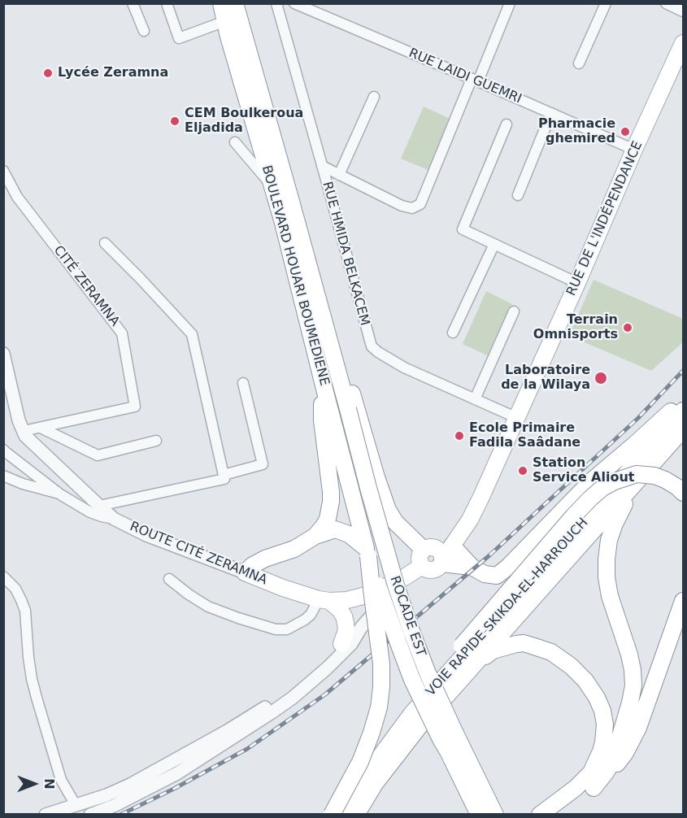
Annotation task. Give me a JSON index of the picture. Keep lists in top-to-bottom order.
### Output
{
  "streets": {
    "main road": [
      "RUE DE L'INDÉPENDANCE",
      "BOULEVARD HOUARI BOUMEDIENE",
      "ROUTE CITÉ ZERAMNA",
      "VOIE RAPIDE SKIKDA-EL-HARROUCH",
      "ROCADE EST"
    ],
    "street": ["RUE LAIDI GUEMRI", "RUE HMIDA BELKACEM", "CITÉ ZERAMNA"]
  },
  "crossings": [
    ["RUE LAIDI GUEMRI", "RUE DE L'INDÉPENDANCE"],
    ["RUE DE L'INDÉPENDANCE", "RUE HMIDA BELKACEM"],
    ["RUE DE L'INDÉPENDANCE", "ROUTE CITÉ ZERAMNA"],
    ["BOULEVARD HOUARI BOUMEDIENE", "ROCADE EST"],
    ["CITÉ ZERAMNA", "ROUTE CITÉ ZERAMNA"]
  ],
  "places": [
    "Lycée Zeramna",
    "CEM Boulkeroua Eljadida",
    "Pharmacie ghemired",
    "Terrain Omnisports",
    "Laboratoire de la Wilaya",
    "Ecole Primaire Fadila Saâdane",
    "Station Service Aliout"
  ],
  "north": "right"
}
